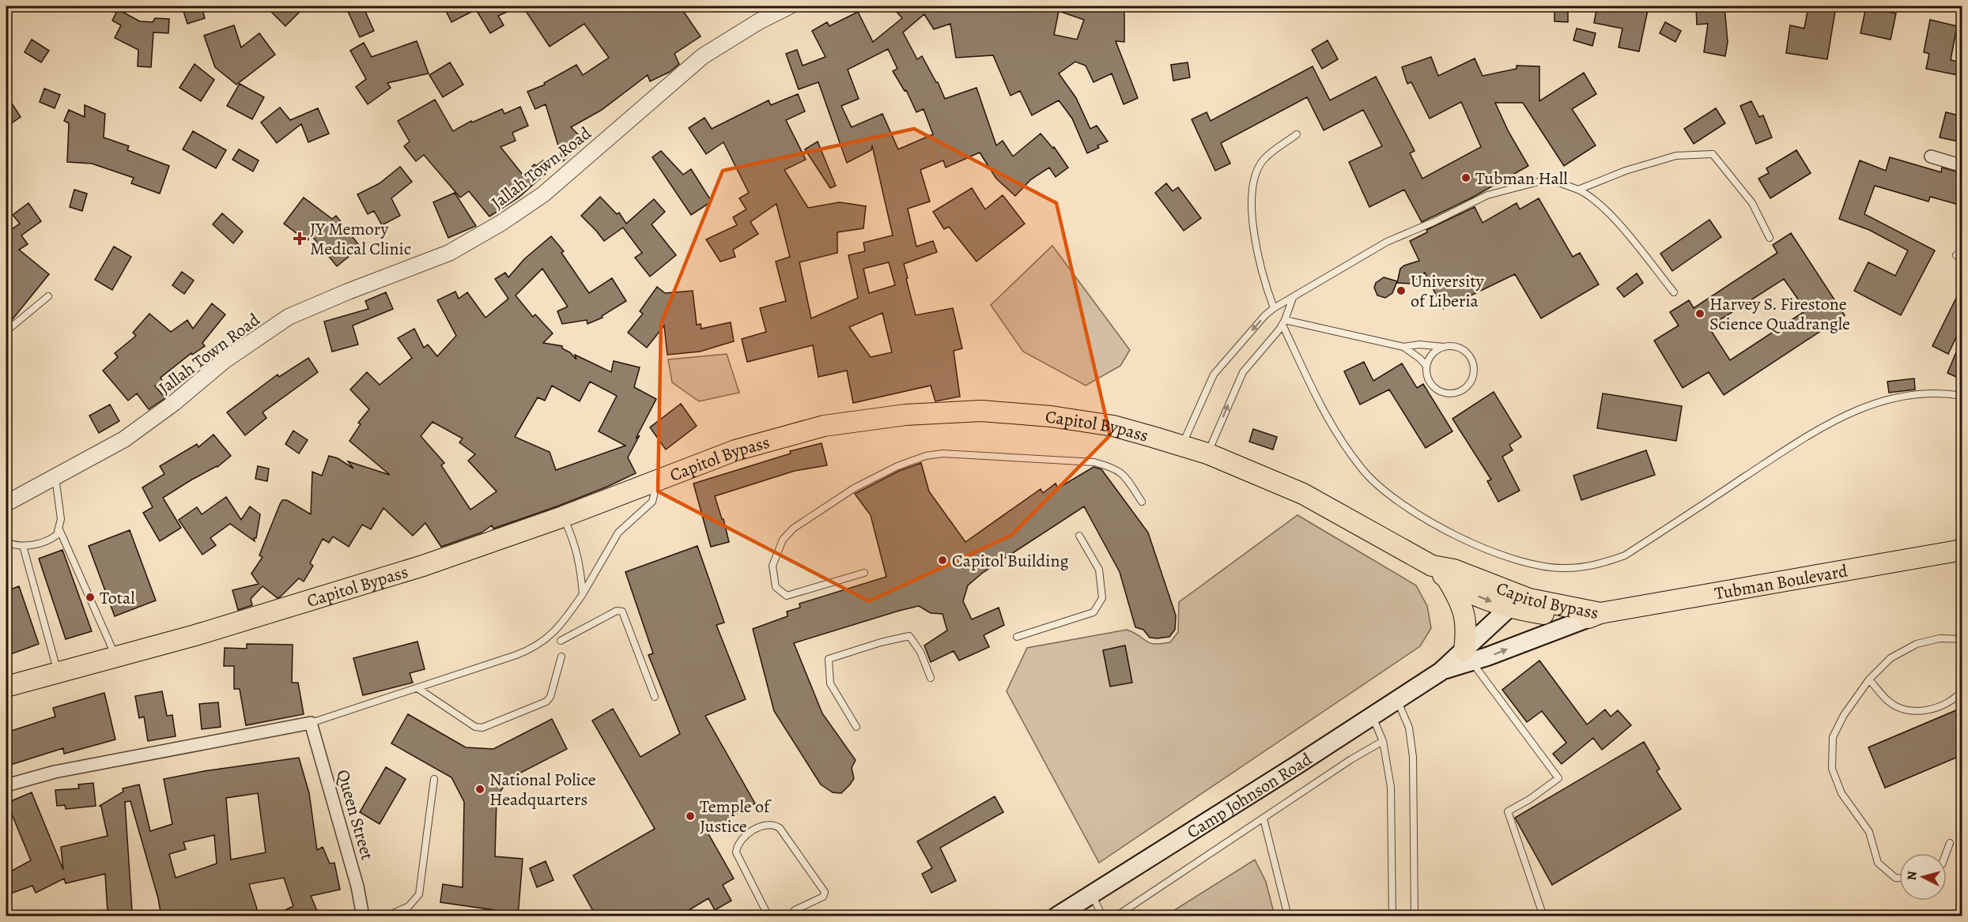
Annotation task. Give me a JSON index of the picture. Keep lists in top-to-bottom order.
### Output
{
  "streets": {
    "highway": ["Capitol Bypass", "Tubman Boulevard"],
    "main road": ["Camp Johnson Road"],
    "street": ["Jallah Town Road", "Queen Street"]
  },
  "crossings": [
    ["Capitol Bypass", "Tubman Boulevard"],
    ["Capitol Bypass", "Camp Johnson Road"],
    ["Tubman Boulevard", "Camp Johnson Road"]
  ],
  "places": {
    "other": [
      "Tubman Hall",
      "University of Liberia",
      "Harvey S. Firestone Science Quadrangle",
      "Capitol Building",
      "Total",
      "National Police Headquarters",
      "Temple of Justice"
    ],
    "health": ["JY Memory Medical Clinic"]
  },
  "north": "left"
}
